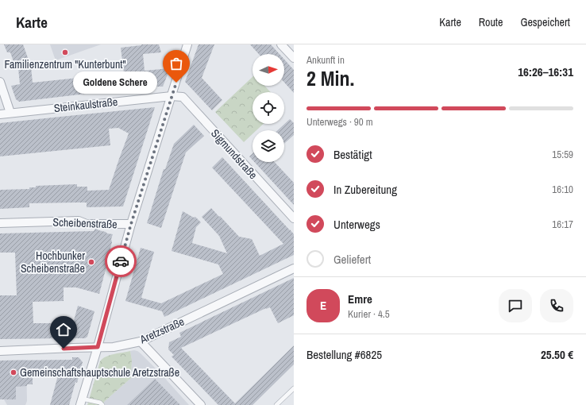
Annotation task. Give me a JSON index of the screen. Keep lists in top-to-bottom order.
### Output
{
  "streets": {
    "street": [
      "Steinkaulstraße",
      "Sigmundstraße",
      "Scheibenstraße",
      "Aretzstraße"
    ]
  },
  "crossings": [
    ["Steinkaulstraße", "Sigmundstraße"]
  ],
  "places": [
    "Familienzentrum \"Kunterbunt\"",
    "Goldene Schere",
    "Hochbunker Scheibenstraße",
    "Gemeinschaftshauptschule Aretzstraße"
  ],
  "north": "right",
  "page": {
    "header": "Karte",
    "nav": ["Karte", "Route", "Gespeichert"],
    "heading": ["2 Min.", "Ankunft in", "16:26–16:31"],
    "panel": [
      "Emre",
      "Kurier · 4.5",
      "Bestellung #6825",
      "25.50 €"
    ],
    "bubble": "Goldene Schere",
    "bar": "Unterwegs · 90 m",
    "list": [
      ["Bestätigt", "15:59"],
      ["In Zubereitung", "16:10"],
      ["Unterwegs", "16:17"],
      "Geliefert"
    ],
    "round": "E"
  }
}
